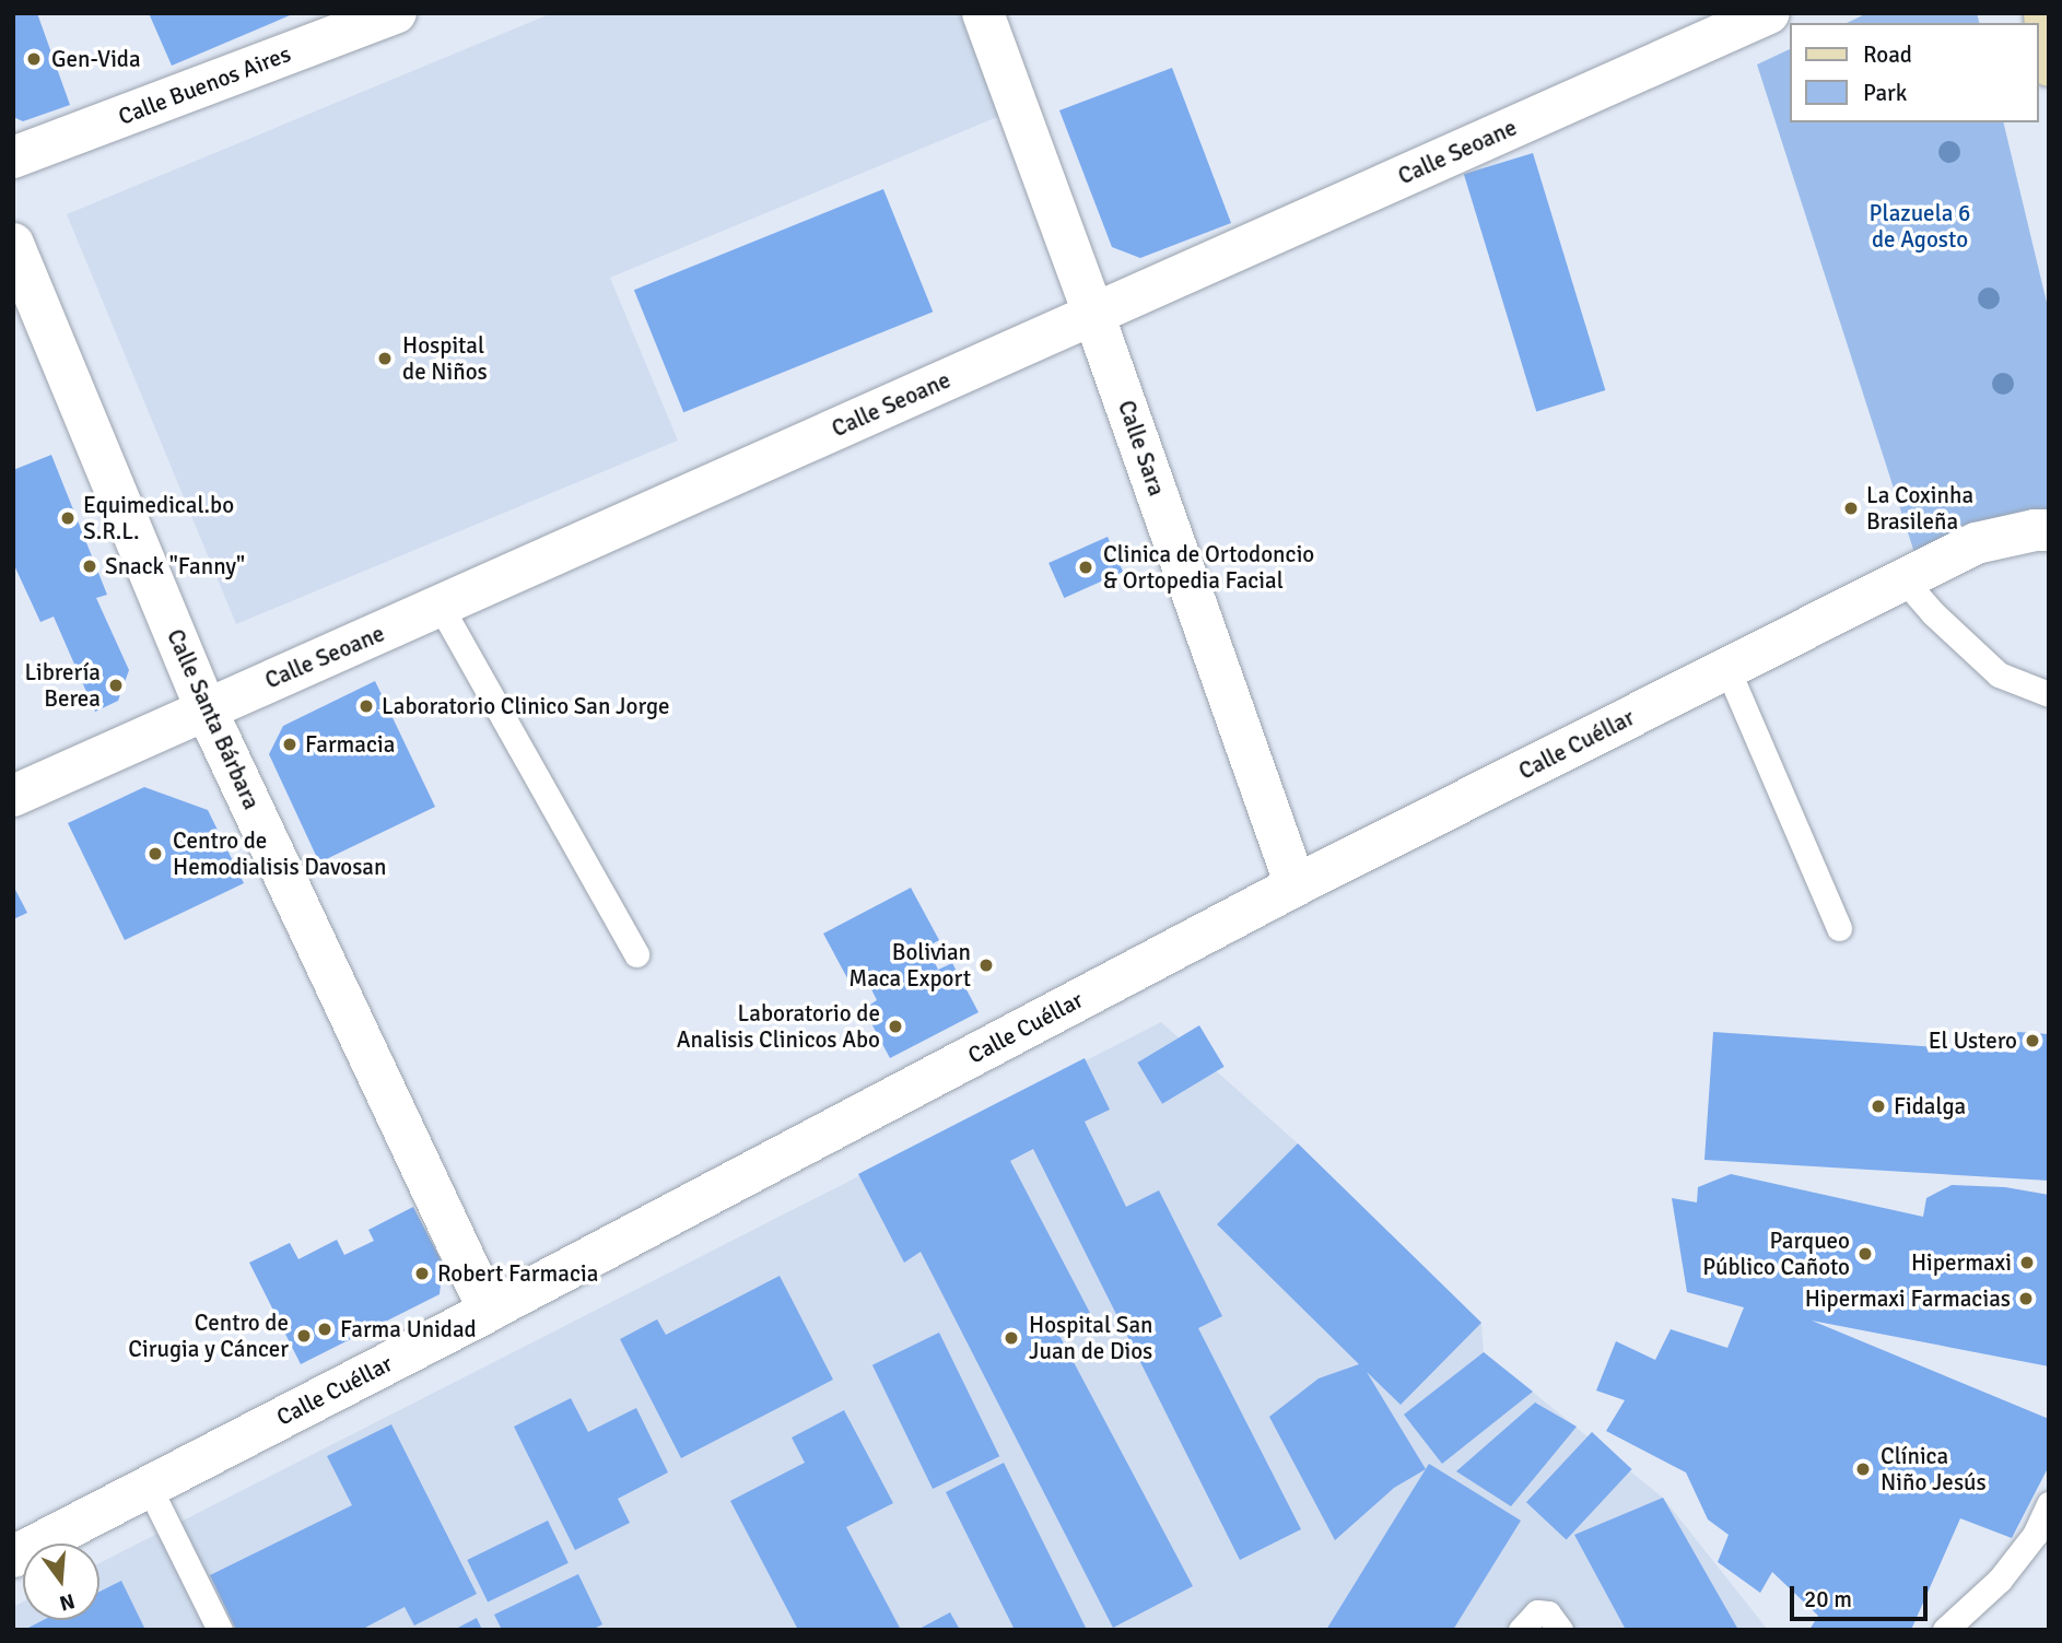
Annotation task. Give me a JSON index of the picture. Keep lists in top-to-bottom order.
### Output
{
  "streets": {
    "street": [
      "Calle Buenos Aires",
      "Calle Seoane",
      "Calle Sara",
      "Calle Santa Bárbara",
      "Calle Cuéllar"
    ]
  },
  "crossings": [
    ["Calle Seoane", "Calle Sara"],
    ["Calle Seoane", "Calle Santa Bárbara"],
    ["Calle Sara", "Calle Cuéllar"],
    ["Calle Santa Bárbara", "Calle Cuéllar"]
  ],
  "parks": ["Plazuela 6 de Agosto"],
  "places": [
    "Gen-Vida",
    "Hospital de Niños",
    "La Coxinha Brasileña",
    "Equimedical.bo S.R.L.",
    "Snack \"Fanny\"",
    "Clinica de Ortodoncio & Ortopedia Facial",
    "Librería Berea",
    "Laboratorio Clinico San Jorge",
    "Farmacia",
    "Centro de Hemodialisis Davosan",
    "Bolivian Maca Export",
    "Laboratorio de Analisis Clinicos Abo",
    "El Ustero",
    "Fidalga",
    "Parqueo Público Cañoto",
    "Hipermaxi",
    "Robert Farmacia",
    "Hipermaxi Farmacias",
    "Farma Unidad",
    "Centro de Cirugia y Cáncer",
    "Hospital San Juan de Dios",
    "Clínica Niño Jesús"
  ],
  "legend": ["Road", "Park"],
  "scale_bar": "20 m",
  "north": "bottom"
}
